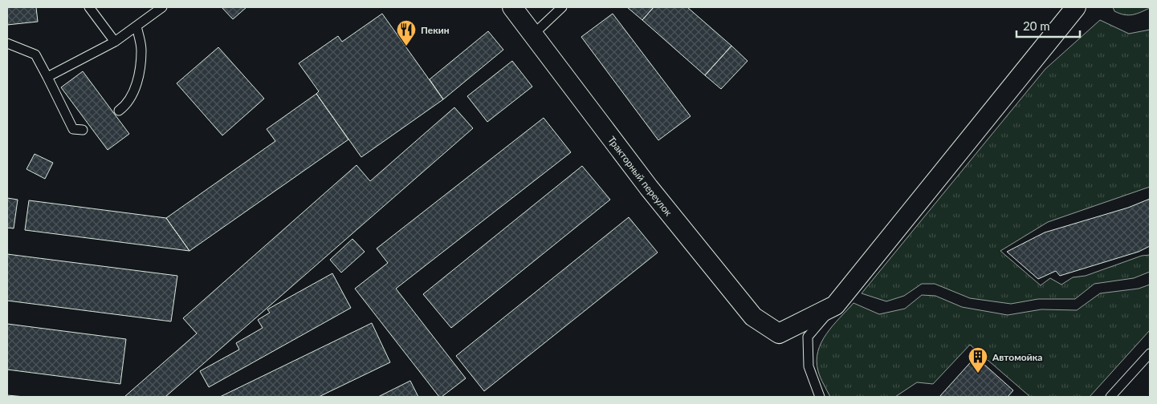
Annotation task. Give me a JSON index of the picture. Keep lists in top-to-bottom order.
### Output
{
  "streets": {
    "street": ["Тракторный переулок"]
  },
  "places": {
    "restaurant": ["Пекин"],
    "building": ["Автомойка"]
  },
  "scale_bar": "20 m"
}
